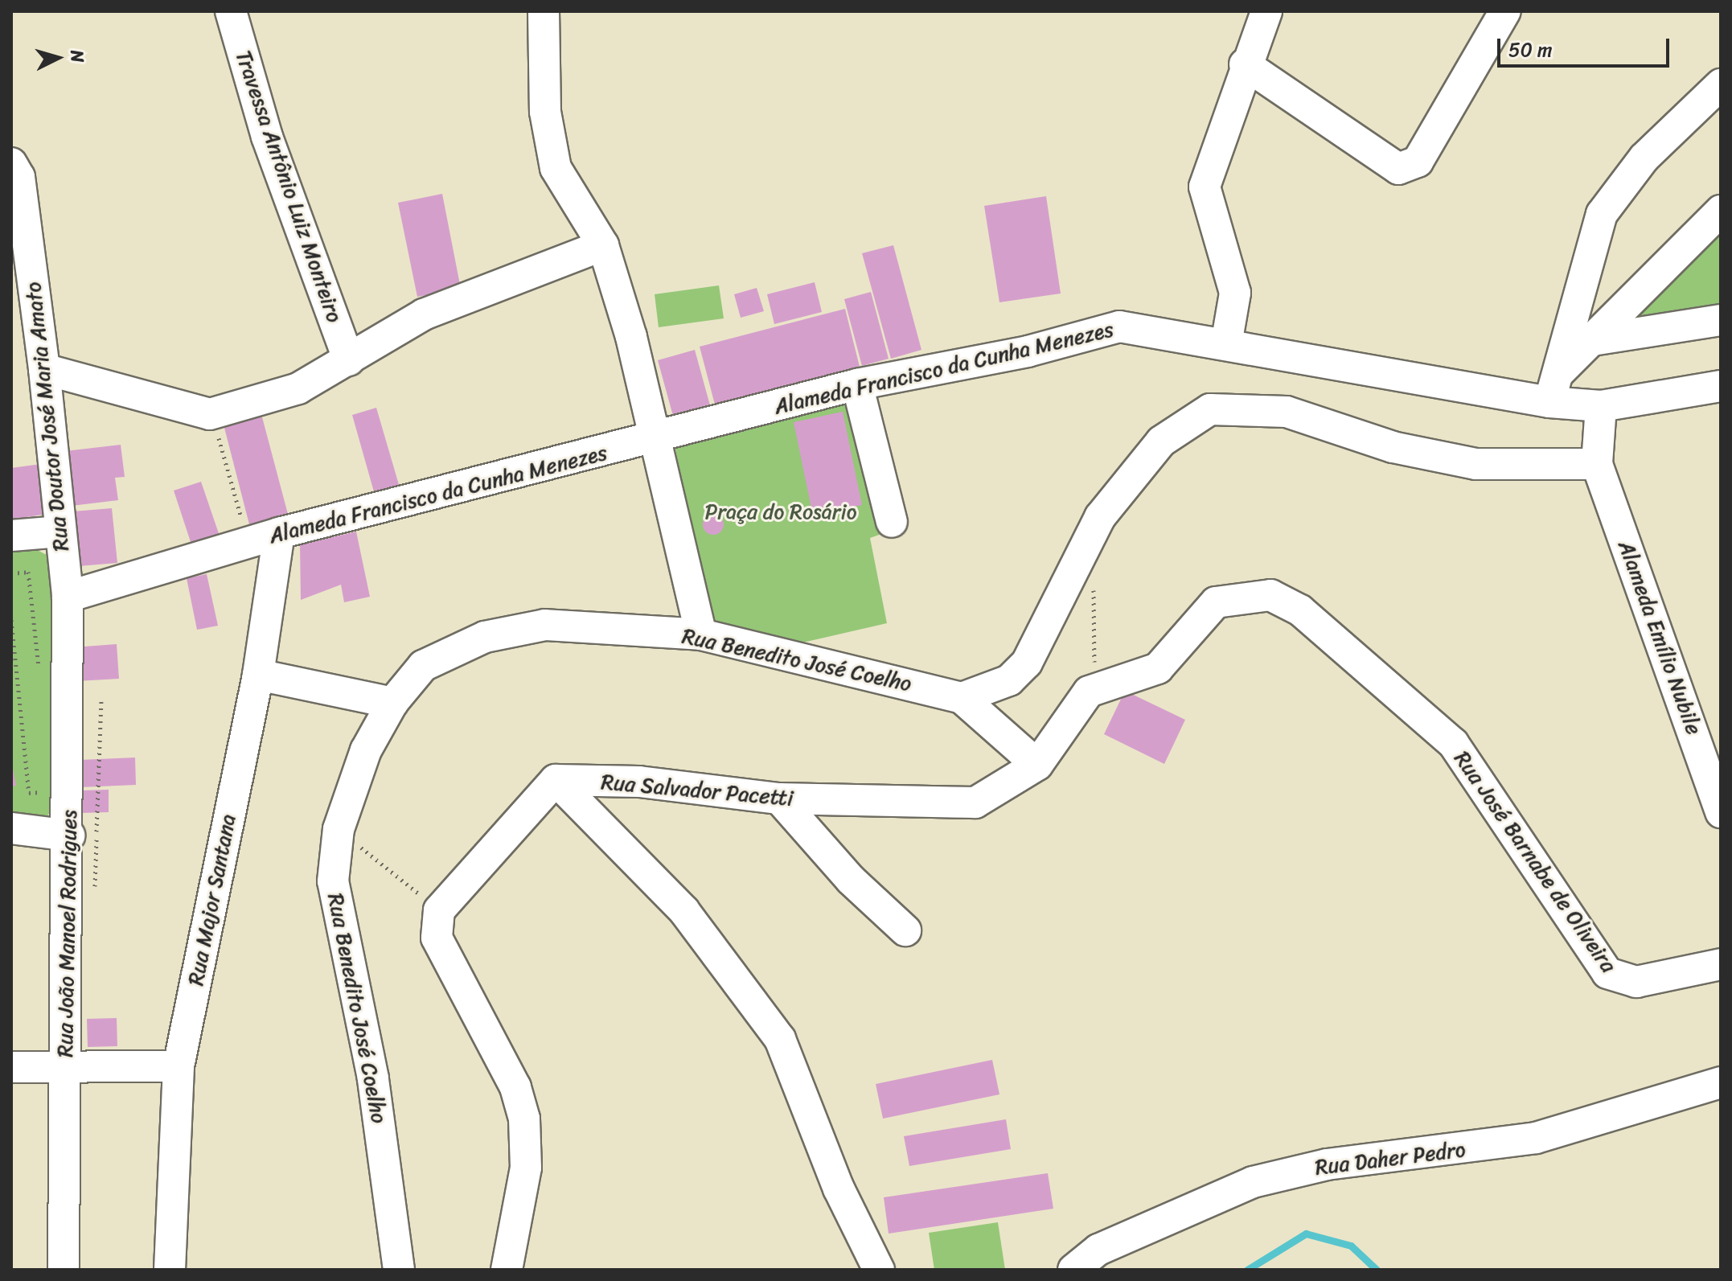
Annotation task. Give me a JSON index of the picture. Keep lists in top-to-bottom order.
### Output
{
  "streets": {
    "street": [
      "Travessa Antônio Luiz Monteiro",
      "Alameda Francisco da Cunha Menezes",
      "Rua Doutor José Maria Amato",
      "Alameda Emílio Nubile",
      "Rua Benedito José Coelho",
      "Rua Salvador Pacetti",
      "Rua José Barnabe de Oliveira",
      "Rua Major Santana",
      "Rua João Manoel Rodrigues",
      "Rua Daher Pedro"
    ]
  },
  "crossings": [
    ["Alameda Francisco da Cunha Menezes", "Rua Doutor José Maria Amato"],
    ["Alameda Francisco da Cunha Menezes", "Rua Major Santana"],
    ["Alameda Francisco da Cunha Menezes", "Rua João Manoel Rodrigues"],
    ["Rua Doutor José Maria Amato", "Rua João Manoel Rodrigues"]
  ],
  "parks": ["Praça do Rosário"],
  "scale_bar": "50 m",
  "north": "right"
}
